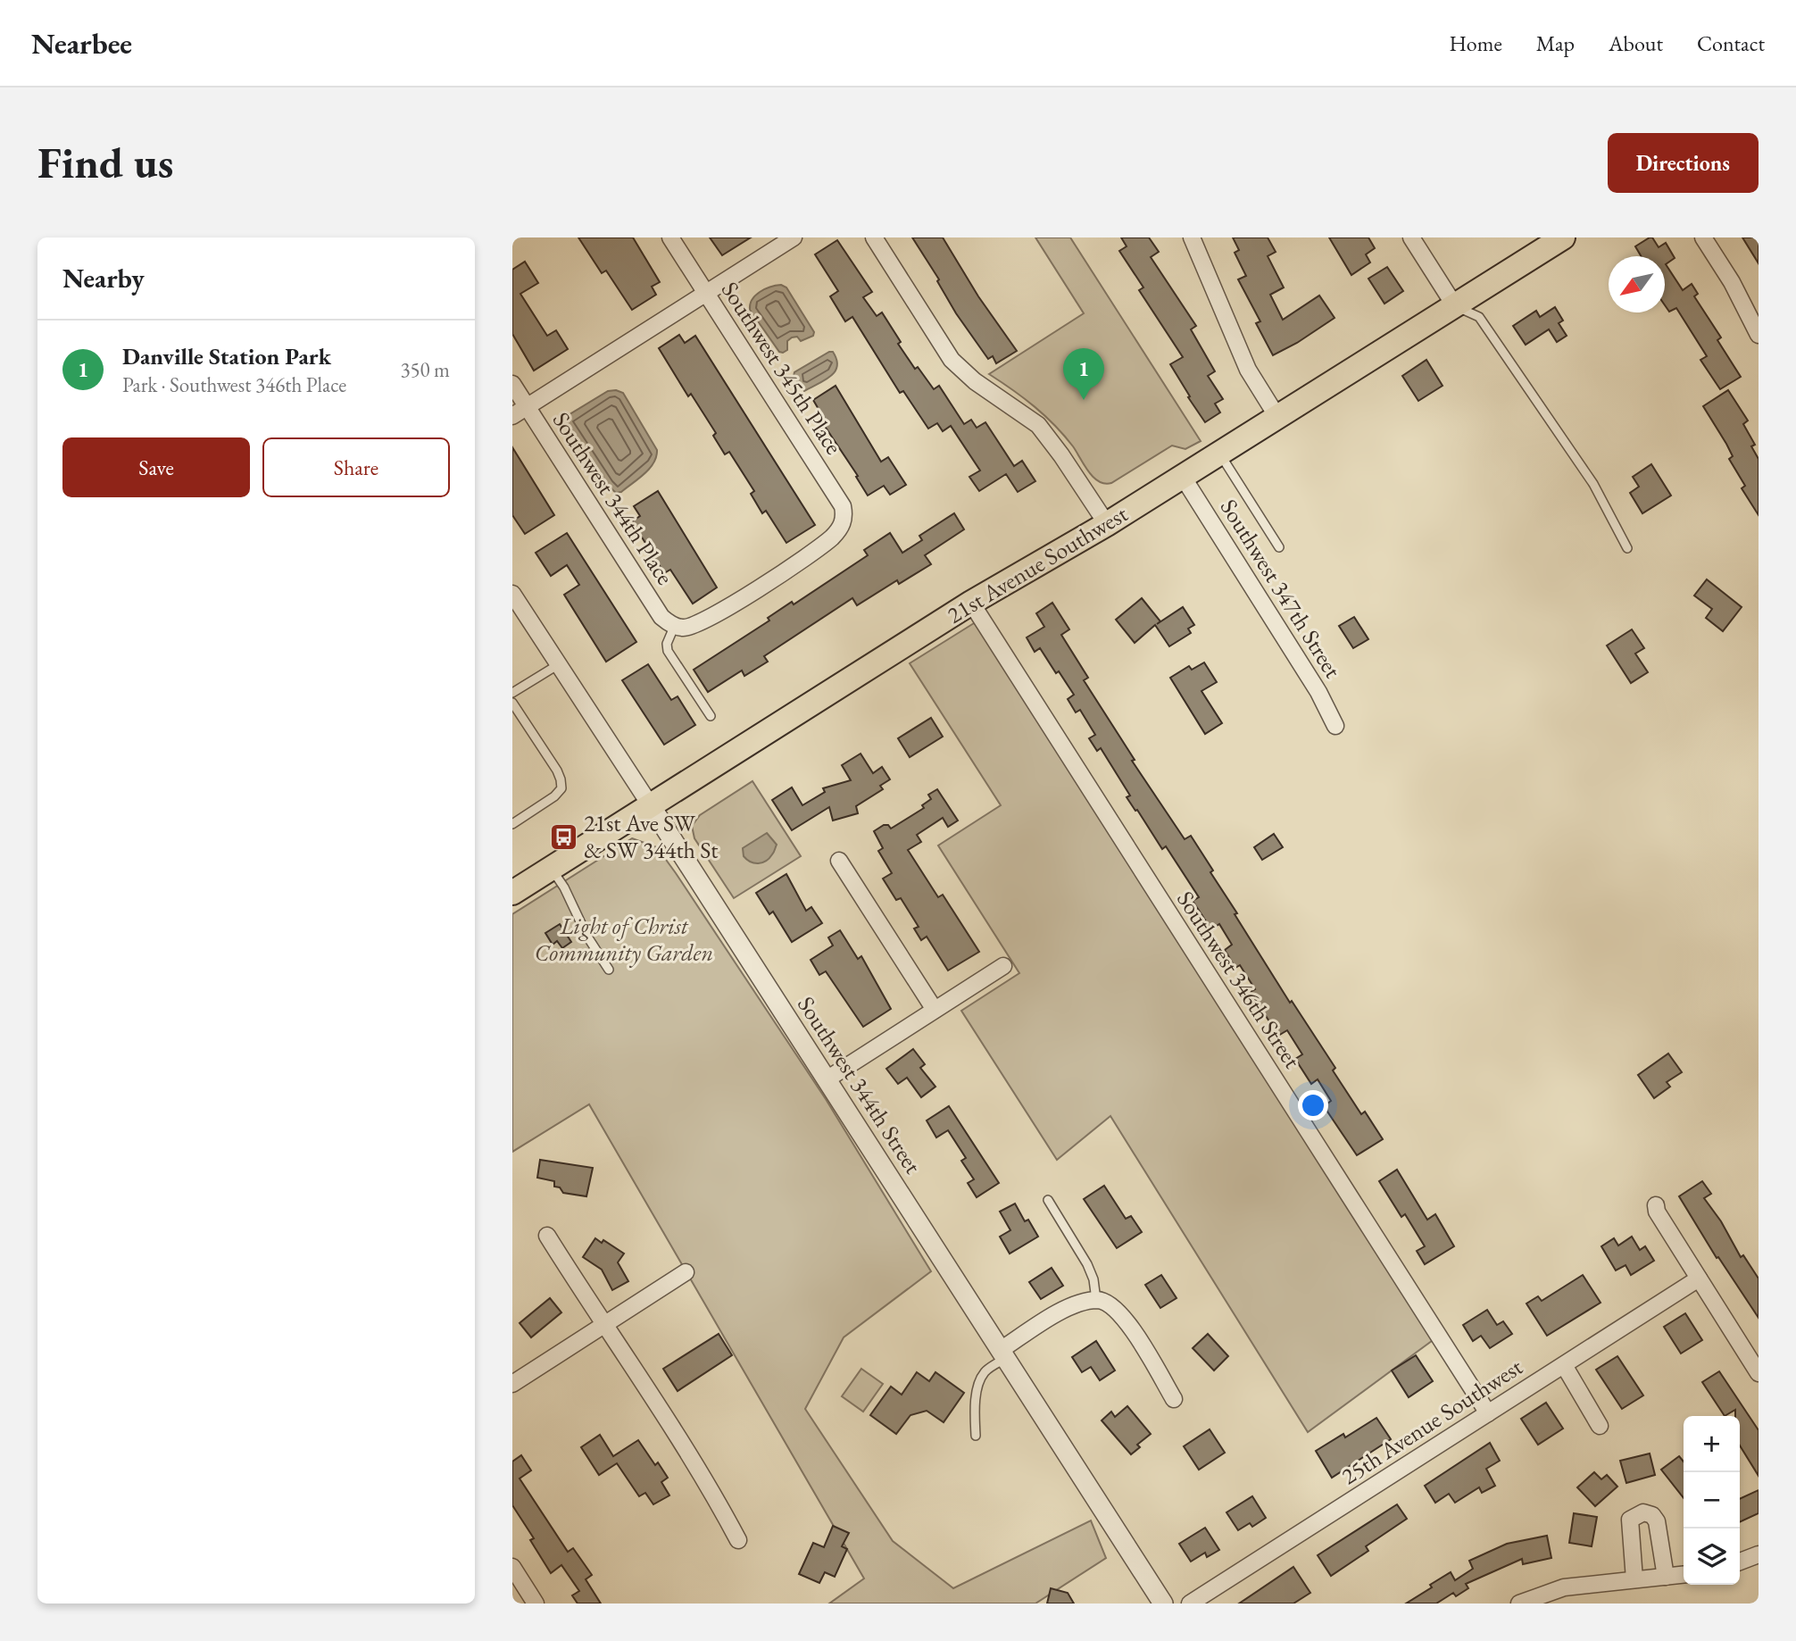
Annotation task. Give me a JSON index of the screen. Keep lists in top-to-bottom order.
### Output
{
  "streets": {
    "main road": ["21st Avenue Southwest"],
    "street": [
      "Southwest 345th Place",
      "Southwest 344th Place",
      "Southwest 347th Street",
      "Southwest 346th Street",
      "Southwest 344th Street",
      "25th Avenue Southwest"
    ]
  },
  "crossings": [
    ["Southwest 345th Place", "Southwest 344th Place"],
    ["21st Avenue Southwest", "Southwest 347th Street"],
    ["21st Avenue Southwest", "Southwest 346th Street"],
    ["21st Avenue Southwest", "Southwest 344th Street"],
    ["Southwest 346th Street", "25th Avenue Southwest"]
  ],
  "parks": ["Light of Christ Community Garden"],
  "places": {
    "bus stop": ["21st Ave SW & SW 344th St"]
  },
  "north": "bottom left",
  "page": {
    "header": "Nearbee",
    "nav": [
      "Home",
      "Map",
      "About",
      "Contact"
    ],
    "buttons": [
      "Directions",
      ["Save", "Share"]
    ],
    "title": "Find us",
    "heading": "Nearby",
    "list": [
      {
        "mark": "1",
        "name": "Danville Station Park",
        "note": "Park · Southwest 346th Place",
        "value": "350 m"
      }
    ],
    "pins": "1",
    "map_buttons": ["+", "−"]
  }
}
